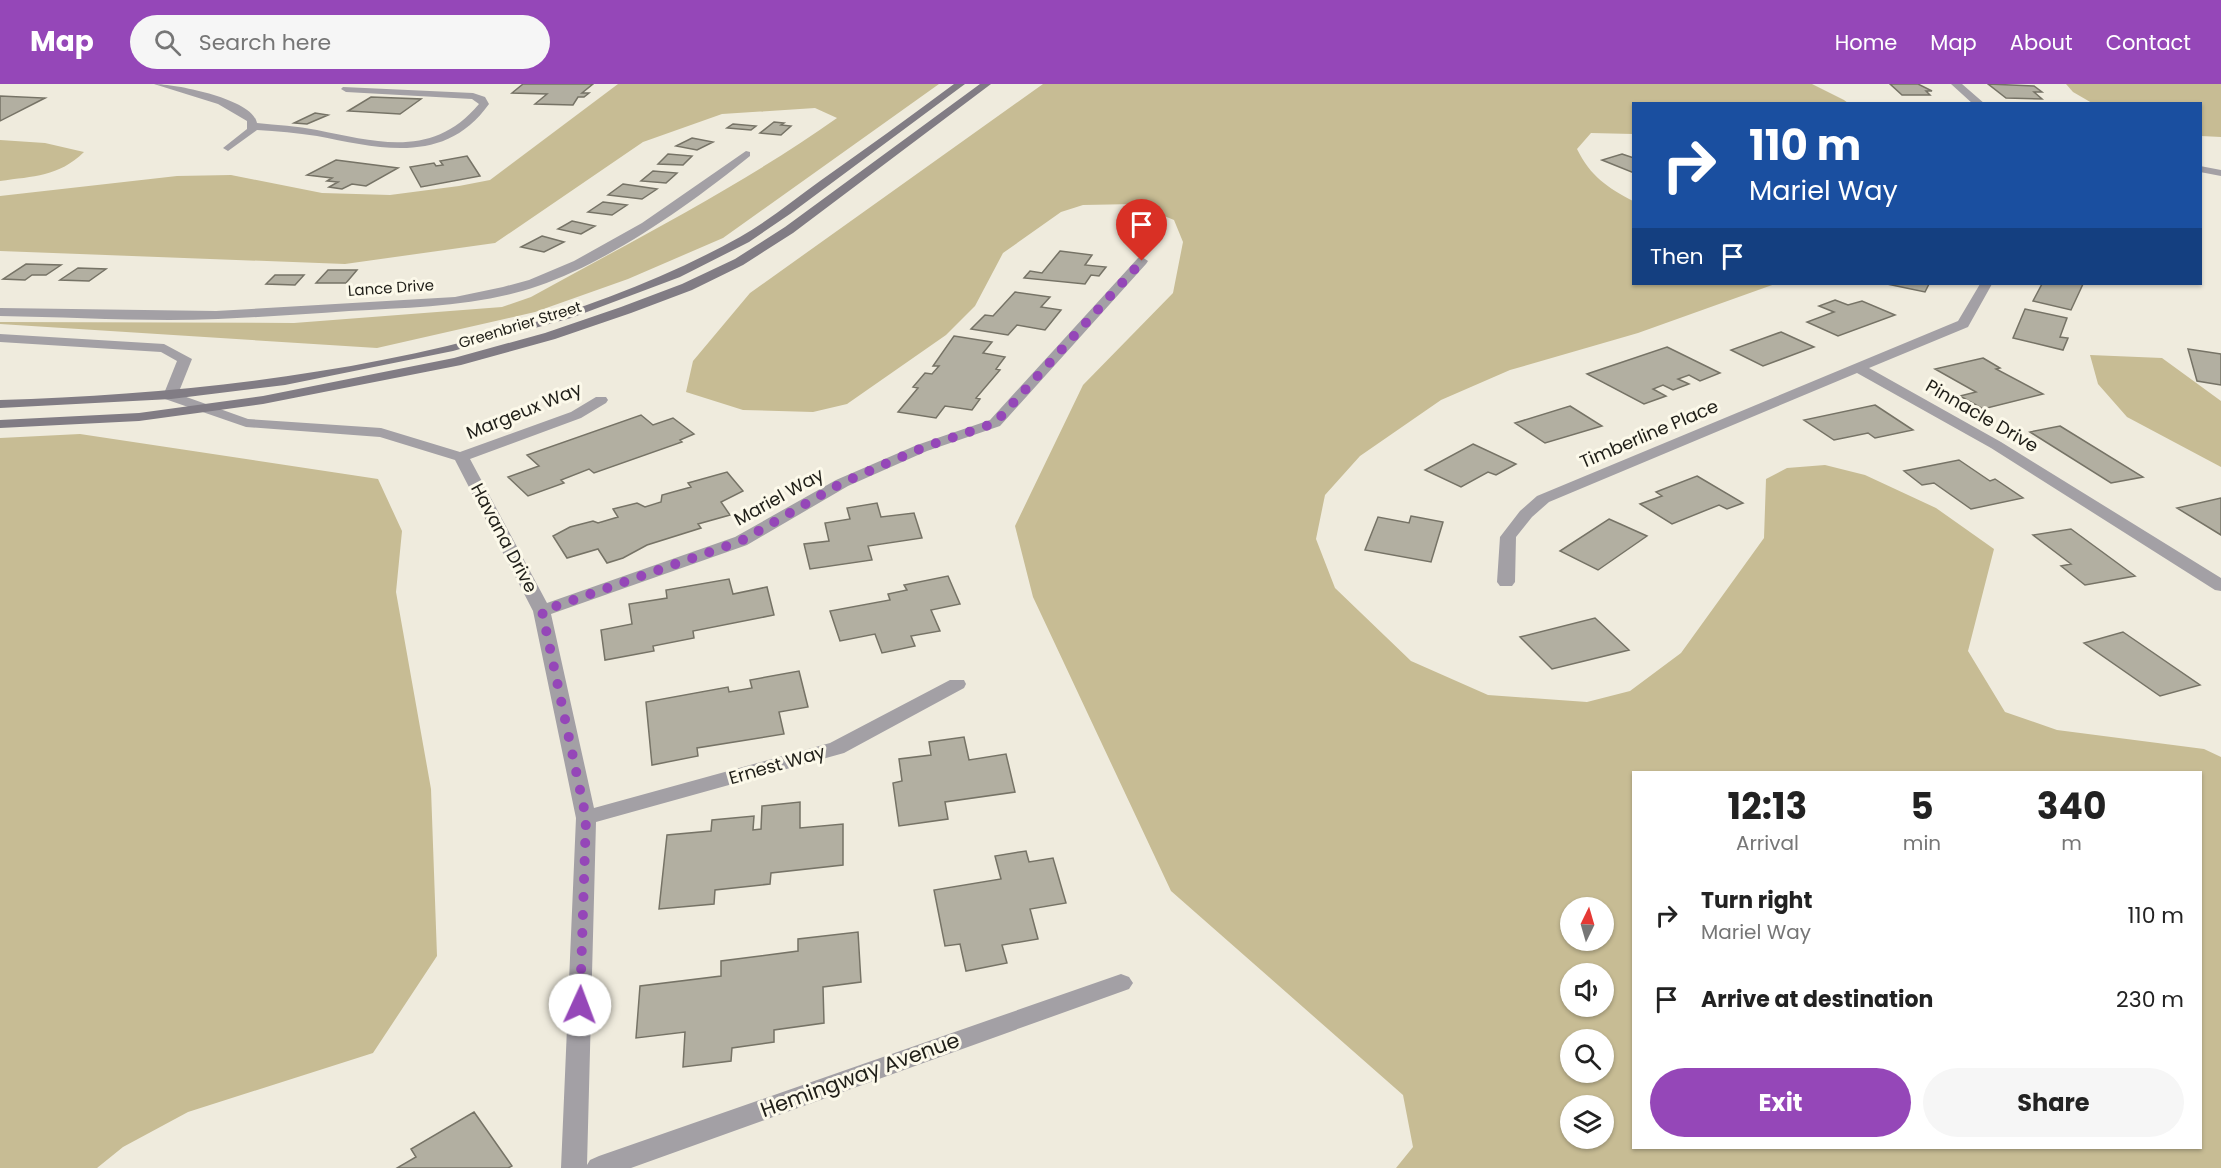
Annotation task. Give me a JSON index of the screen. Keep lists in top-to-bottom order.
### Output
{
  "streets": {
    "main road": ["Greenbrier Street"],
    "street": [
      "Lance Drive",
      "Margeux Way",
      "Pinnacle Drive",
      "Timberline Place",
      "Mariel Way",
      "Havana Drive",
      "Ernest Way",
      "Hemingway Avenue"
    ]
  },
  "crossings": [
    ["Margeux Way", "Havana Drive"],
    ["Pinnacle Drive", "Timberline Place"],
    ["Mariel Way", "Havana Drive"],
    ["Havana Drive", "Ernest Way"]
  ],
  "north": "top",
  "page": {
    "header": "Map",
    "search": "Search here",
    "nav": [
      "Home",
      "Map",
      "About",
      "Contact"
    ],
    "turn": ["110 m", "Mariel Way"],
    "then": "Then",
    "eta": [
      "12:13",
      "Arrival",
      "5",
      "min",
      "340",
      "m"
    ],
    "list": [
      {
        "name": "Turn right",
        "note": "Mariel Way",
        "value": "110 m"
      },
      {
        "name": "Arrive at destination",
        "value": "230 m"
      }
    ],
    "buttons": ["Exit", "Share"]
  }
}
